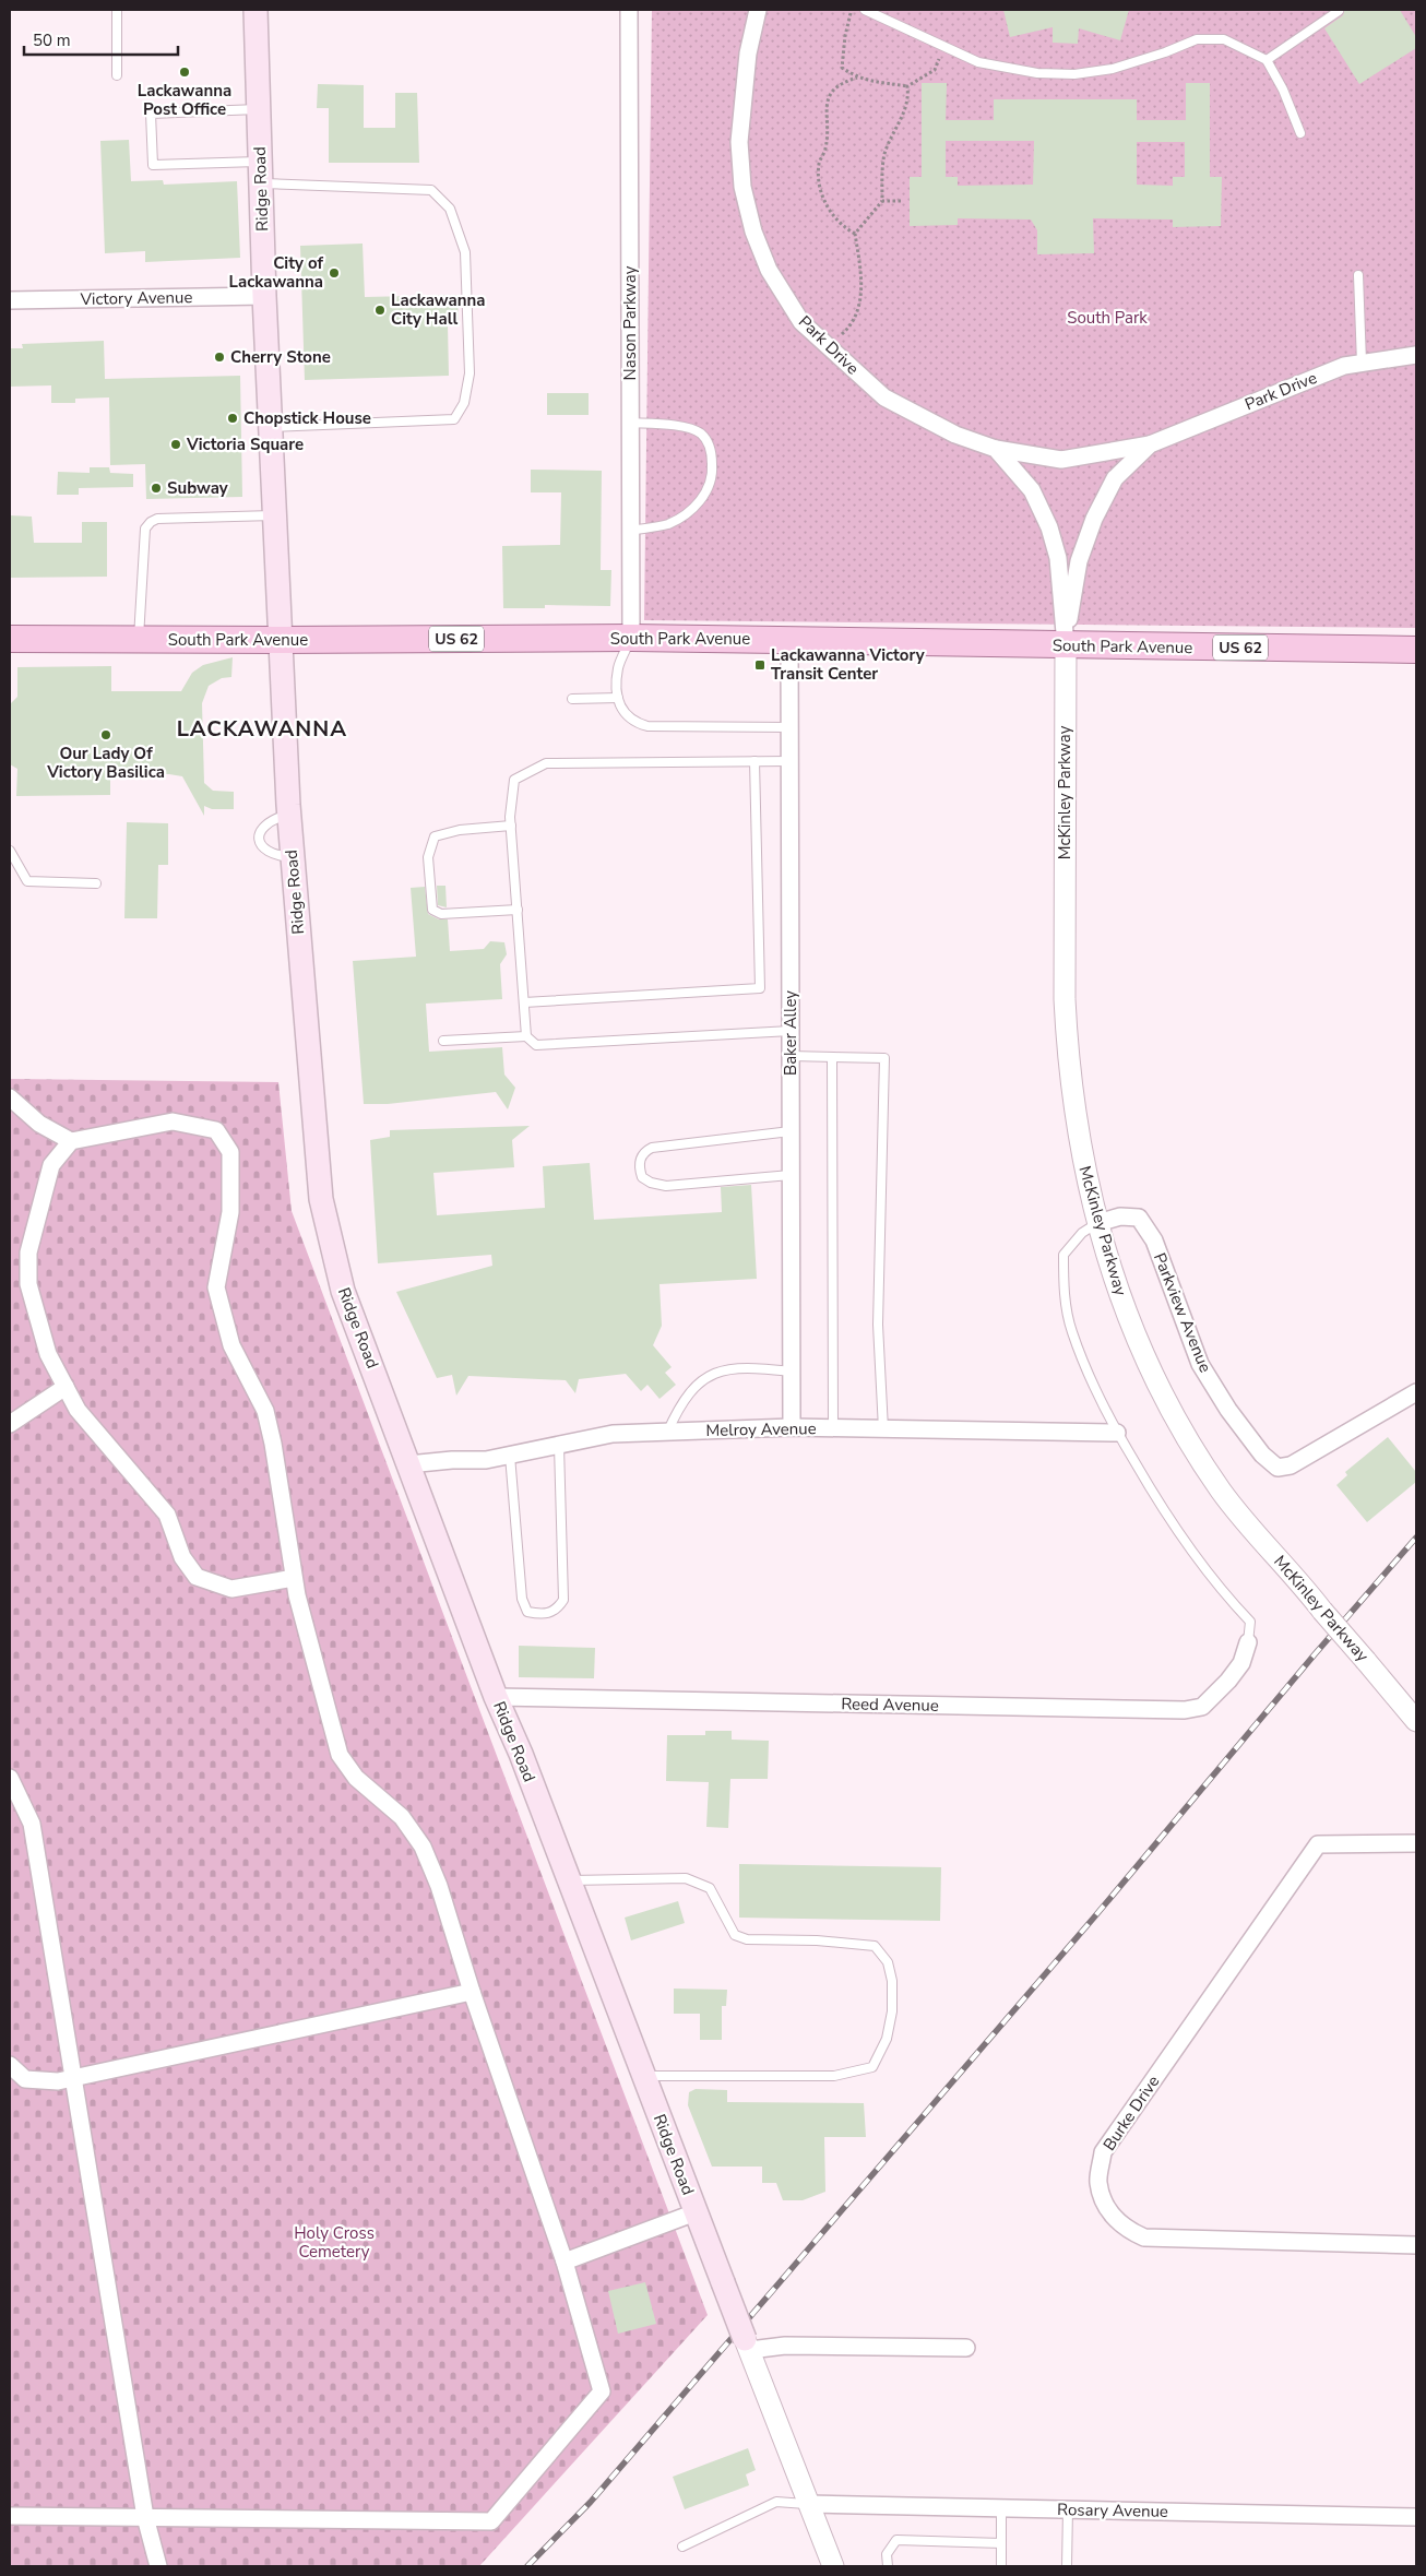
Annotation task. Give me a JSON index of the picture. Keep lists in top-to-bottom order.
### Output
{
  "streets": {
    "main road": ["Ridge Road", "US 62", "South Park Avenue"],
    "street": [
      "Victory Avenue",
      "Nason Parkway",
      "Park Drive",
      "McKinley Parkway",
      "Baker Alley",
      "Parkview Avenue",
      "Melroy Avenue",
      "Reed Avenue",
      "Burke Drive",
      "Rosary Avenue"
    ]
  },
  "crossings": [
    ["Ridge Road", "Victory Avenue"],
    ["Ridge Road", "South Park Avenue"],
    ["Ridge Road", "Melroy Avenue"],
    ["Ridge Road", "Reed Avenue"],
    ["Ridge Road", "Rosary Avenue"],
    ["Nason Parkway", "South Park Avenue"],
    ["Park Drive", "South Park Avenue"],
    ["Park Drive", "McKinley Parkway"],
    ["South Park Avenue", "McKinley Parkway"],
    ["South Park Avenue", "Baker Alley"],
    ["McKinley Parkway", "Parkview Avenue"],
    ["Baker Alley", "Melroy Avenue"]
  ],
  "districts": ["LACKAWANNA"],
  "parks": ["South Park", "Holy Cross Cemetery"],
  "places": {
    "other": [
      "Lackawanna Post Office",
      "City of Lackawanna",
      "Lackawanna City Hall",
      "Cherry Stone",
      "Chopstick House",
      "Victoria Square",
      "Subway",
      "Our Lady Of Victory Basilica"
    ],
    "transit": ["Lackawanna Victory Transit Center"]
  },
  "scale_bar": "50 m"
}
